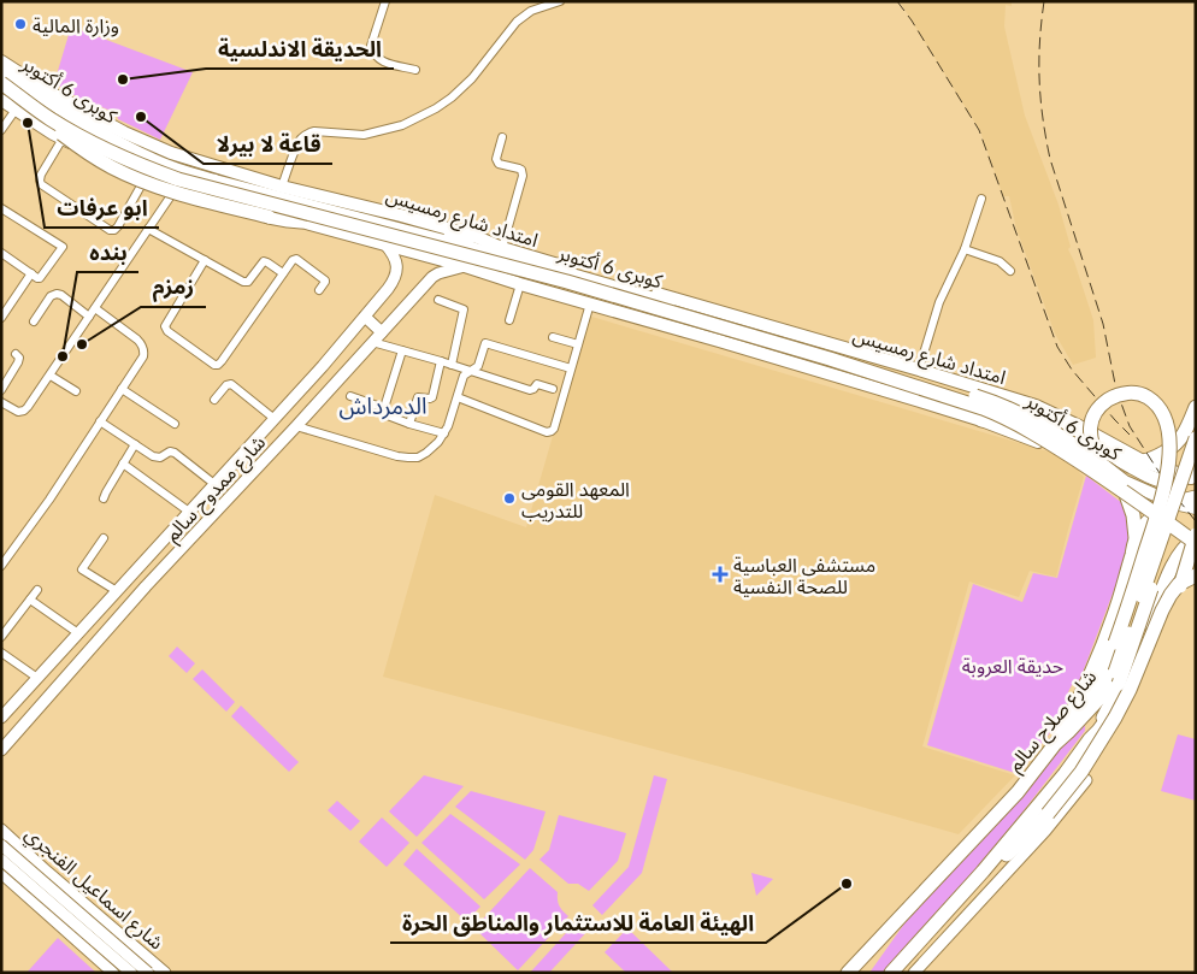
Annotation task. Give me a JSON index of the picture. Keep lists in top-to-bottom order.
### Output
{
  "streets": {
    "highway": ["كوبرى 6 أكتوبر", "شارع صلاح سالم"],
    "main road": ["امتداد شارع رمسيس", "شارع ممدوح سالم", "شارع اسماعيل الفنجري"]
  },
  "districts": ["الدمرداش"],
  "parks": ["حديقة العروبة"],
  "places": {
    "other": [
      "وزارة المالية",
      "الحديقة الاندلسية",
      "قاعة لا بيرلا",
      "ابو عرفات",
      "زمزم",
      "بنده",
      "المعهد القومى للتدريب",
      "الهيئة العامة للاستثمار والمناطق الحرة"
    ],
    "health": ["مستشفى العباسية للصحة النفسية"]
  }
}
